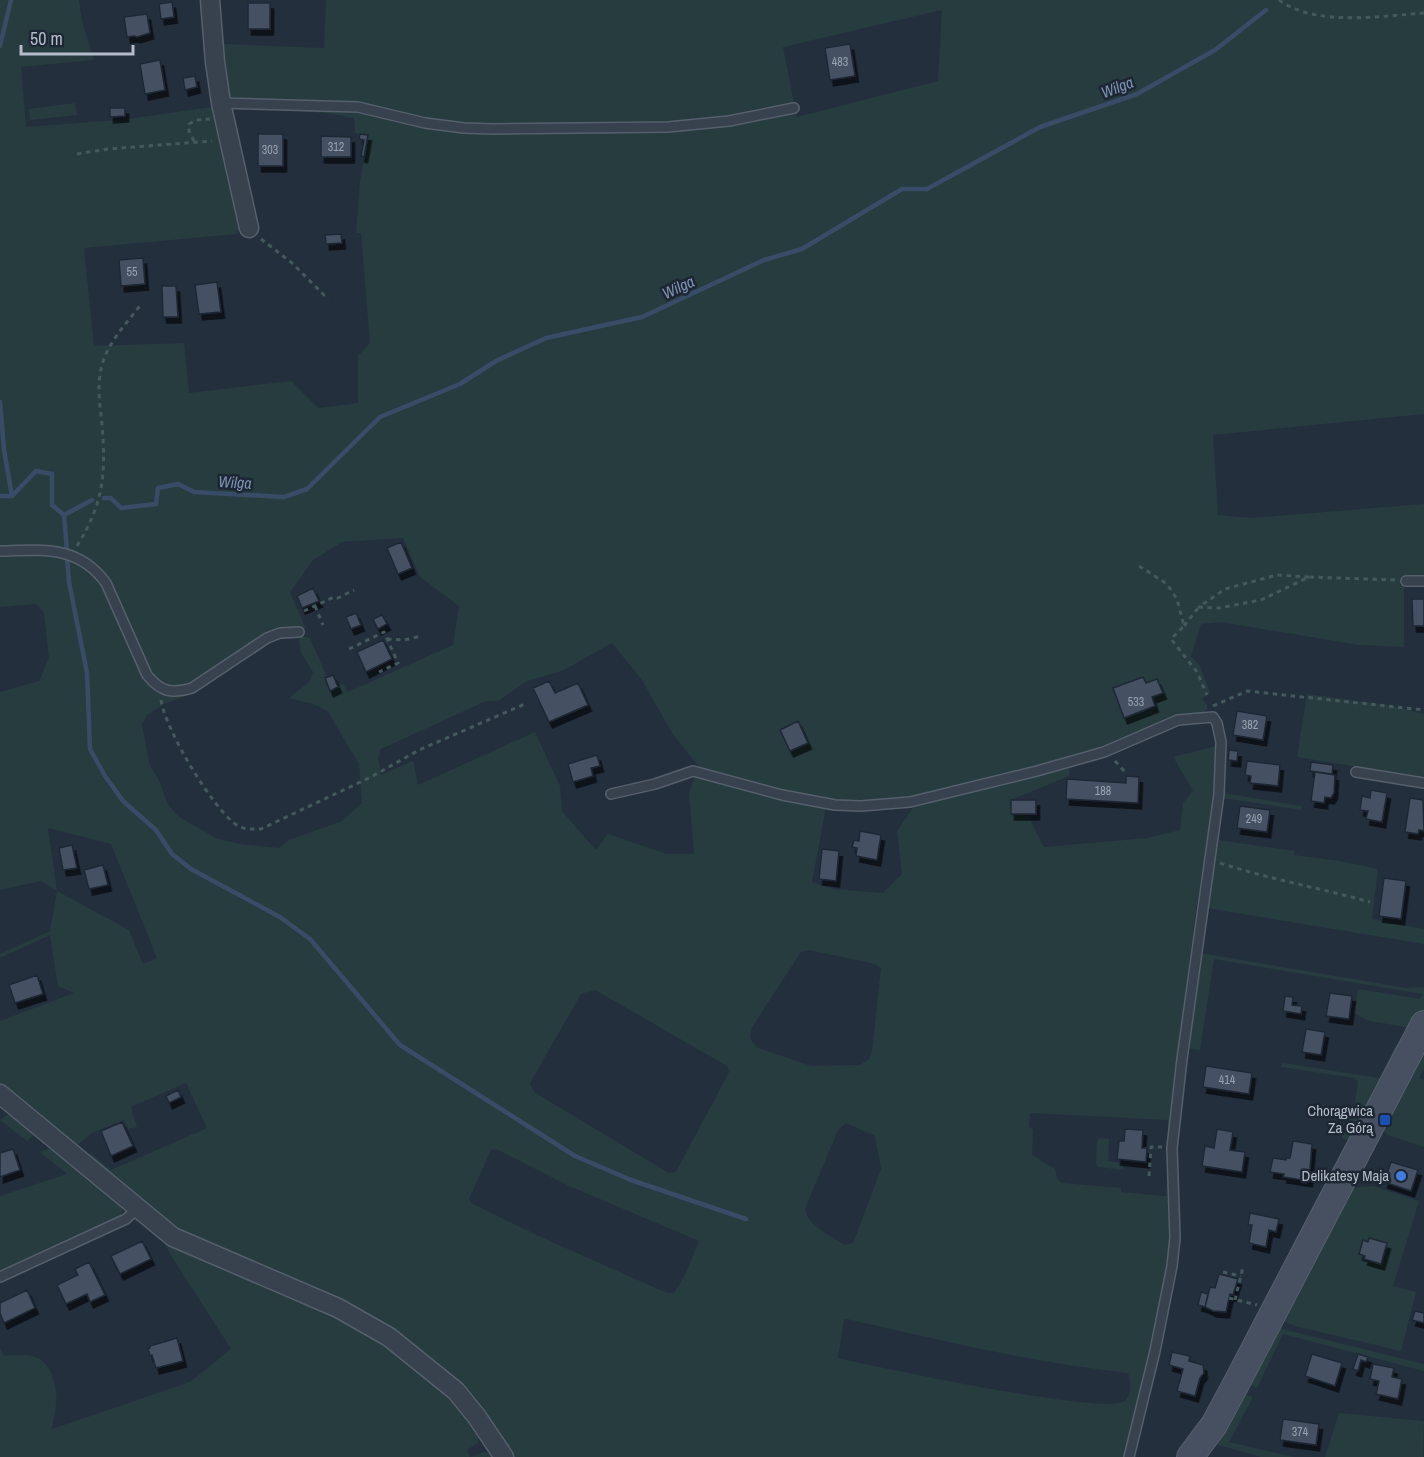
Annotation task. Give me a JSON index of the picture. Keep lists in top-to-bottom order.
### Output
{
  "water": ["Wilga"],
  "places": {
    "transit": ["Chorągwica Za Górą"],
    "other": ["Delikatesy Maja"]
  },
  "house_numbers": [
    "483",
    "312",
    "303",
    "55",
    "533",
    "382",
    "188",
    "249",
    "414",
    "374"
  ],
  "scale_bar": "50 m"
}
